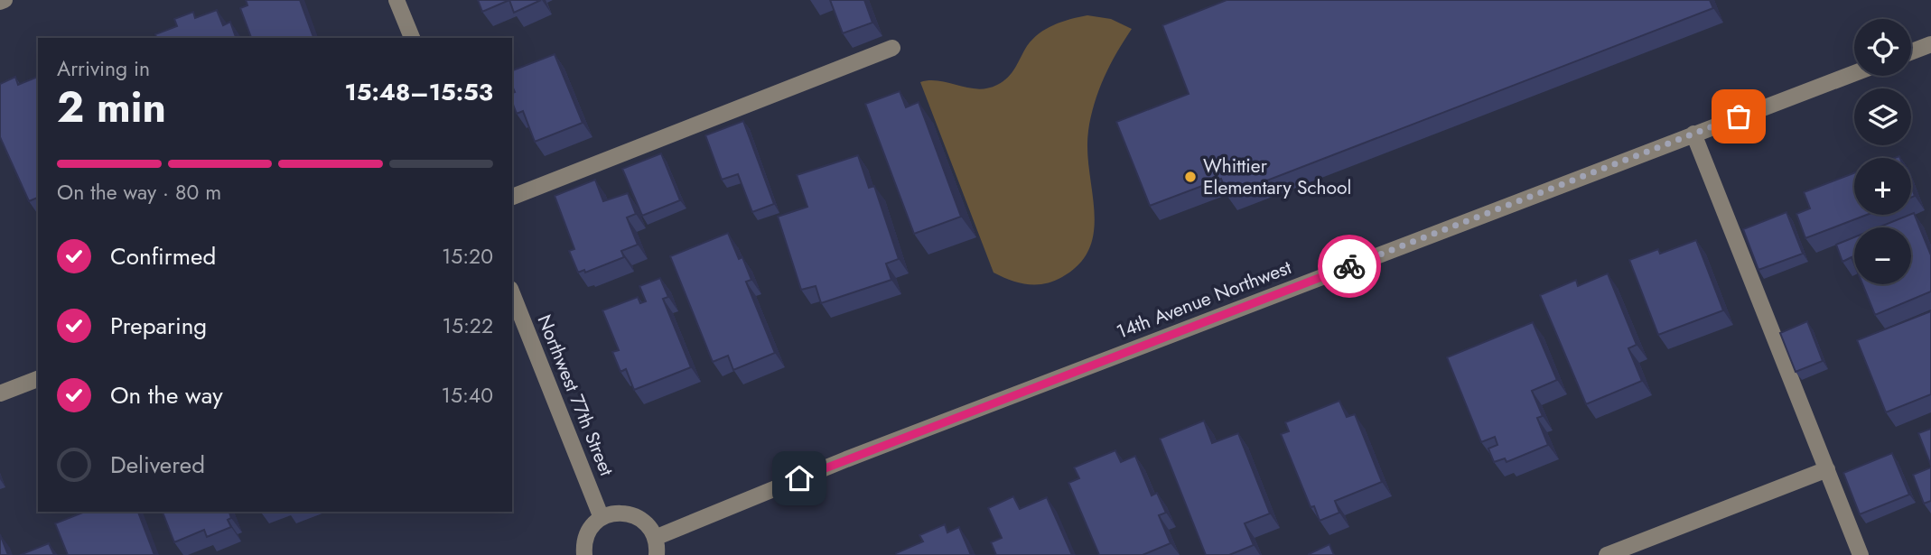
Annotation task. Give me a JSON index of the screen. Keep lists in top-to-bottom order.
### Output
{
  "streets": {
    "street": ["14th Avenue Northwest", "Northwest 77th Street"]
  },
  "places": ["Whittier Elementary School"],
  "page": {
    "map_buttons": ["+", "−"],
    "heading": ["2 min", "Arriving in", "15:48–15:53"],
    "bar": "On the way · 80 m",
    "list": [
      ["Confirmed", "15:20"],
      ["Preparing", "15:22"],
      ["On the way", "15:40"],
      "Delivered"
    ]
  }
}
